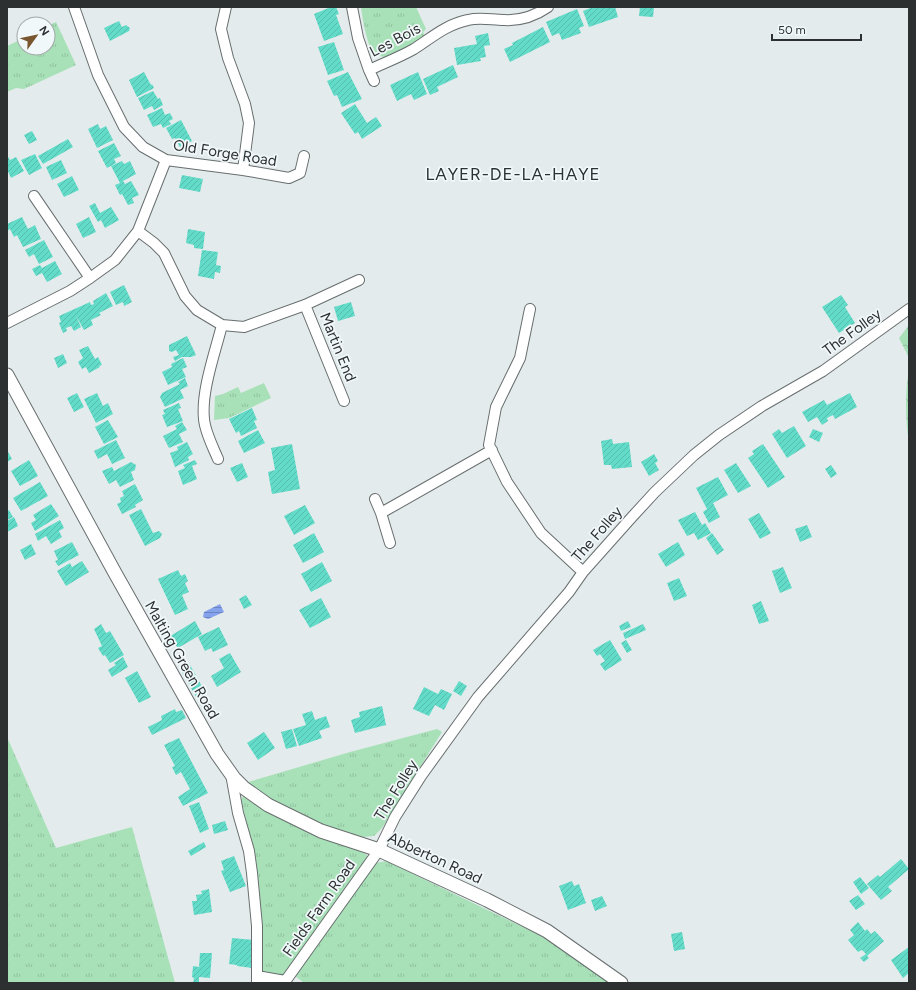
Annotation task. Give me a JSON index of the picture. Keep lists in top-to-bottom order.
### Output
{
  "streets": {
    "street": [
      "Les Bois",
      "Old Forge Road",
      "The Folley",
      "Martin End",
      "Malting Green Road",
      "Abberton Road",
      "Fields Farm Road"
    ]
  },
  "crossings": [
    ["The Folley", "Abberton Road"],
    ["The Folley", "Fields Farm Road"],
    ["Malting Green Road", "Abberton Road"],
    ["Abberton Road", "Fields Farm Road"]
  ],
  "districts": ["LAYER-DE-LA-HAYE"],
  "scale_bar": "50 m",
  "north": "top right"
}
